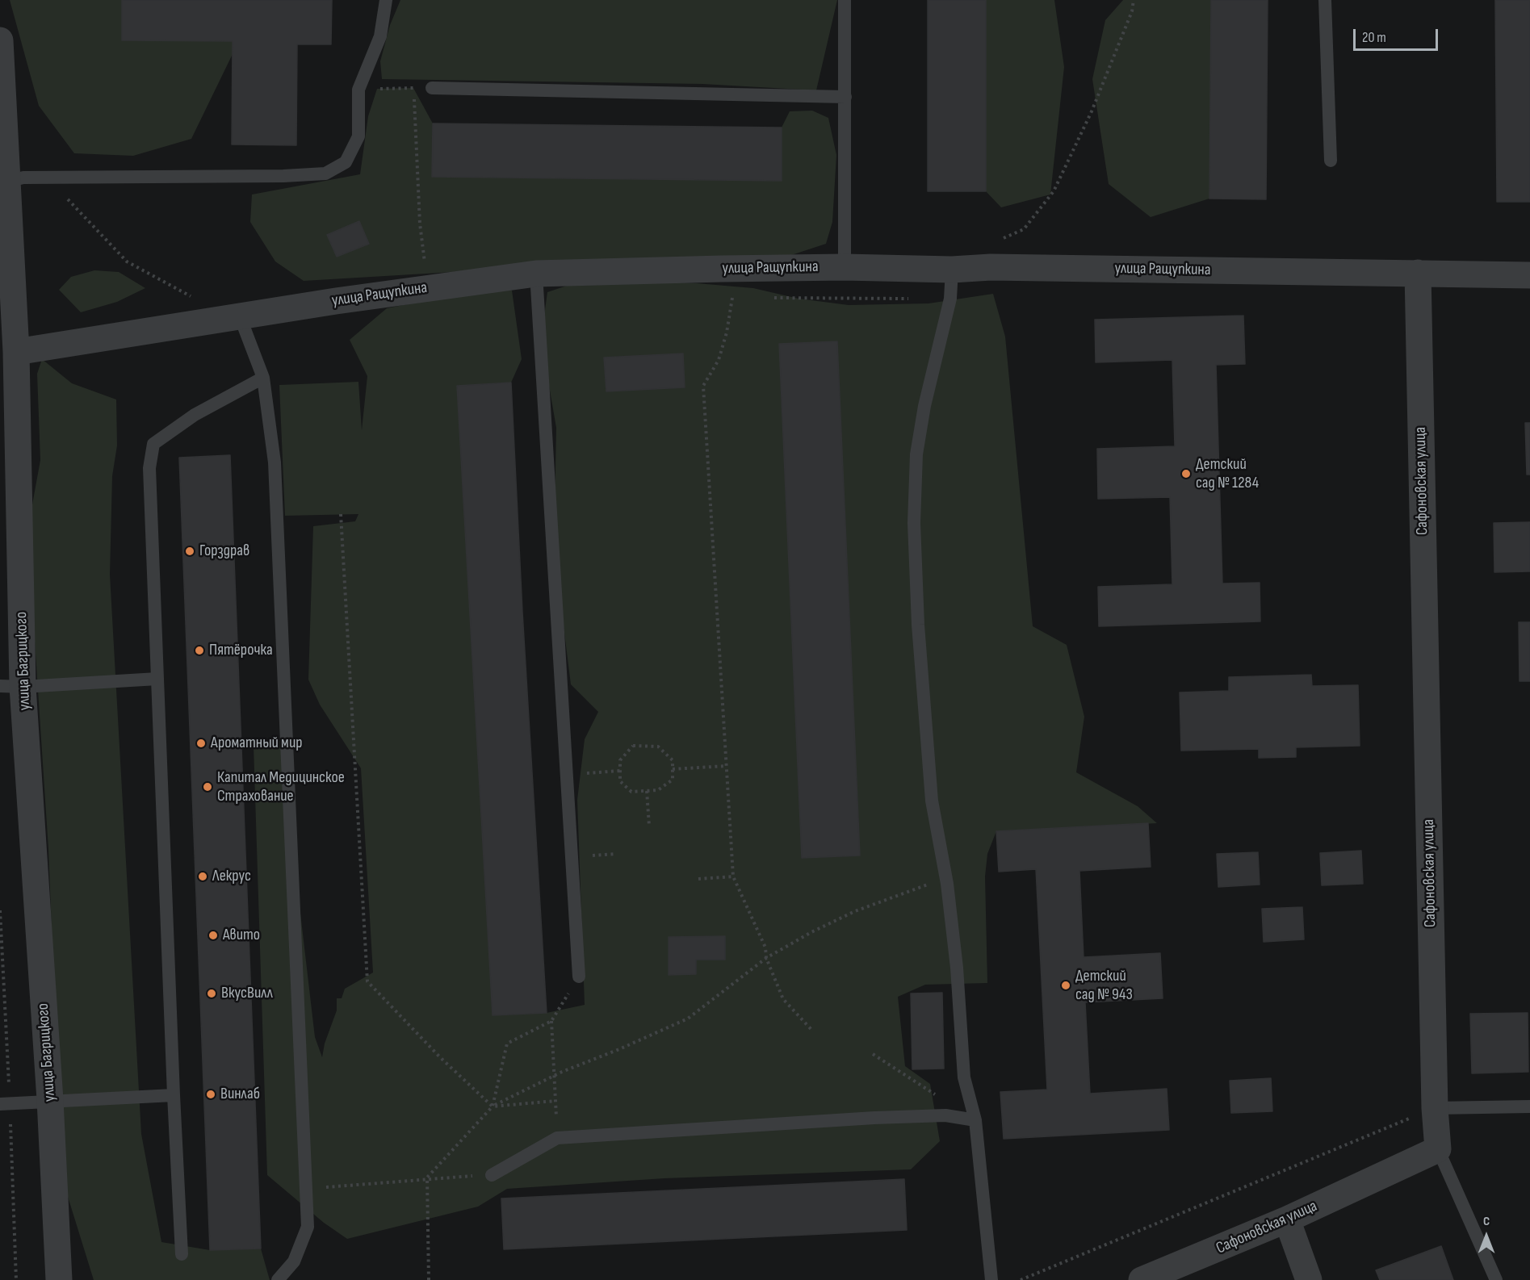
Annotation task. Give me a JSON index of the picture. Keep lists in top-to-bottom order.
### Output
{
  "streets": {
    "street": ["улица Ращупкина", "Сафоновская улица", "улица Багрицкого"]
  },
  "crossings": [
    ["улица Ращупкина", "Сафоновская улица"],
    ["улица Ращупкина", "улица Багрицкого"]
  ],
  "places": [
    "Детский сад № 1284",
    "Горздрав",
    "Пятёрочка",
    "Ароматный мир",
    "Капитал Медицинское Страхование",
    "Лекрус",
    "Авито",
    "Детский сад № 943",
    "ВкусВилл",
    "Винлаб"
  ],
  "scale_bar": "20 m",
  "north": "top"
}
